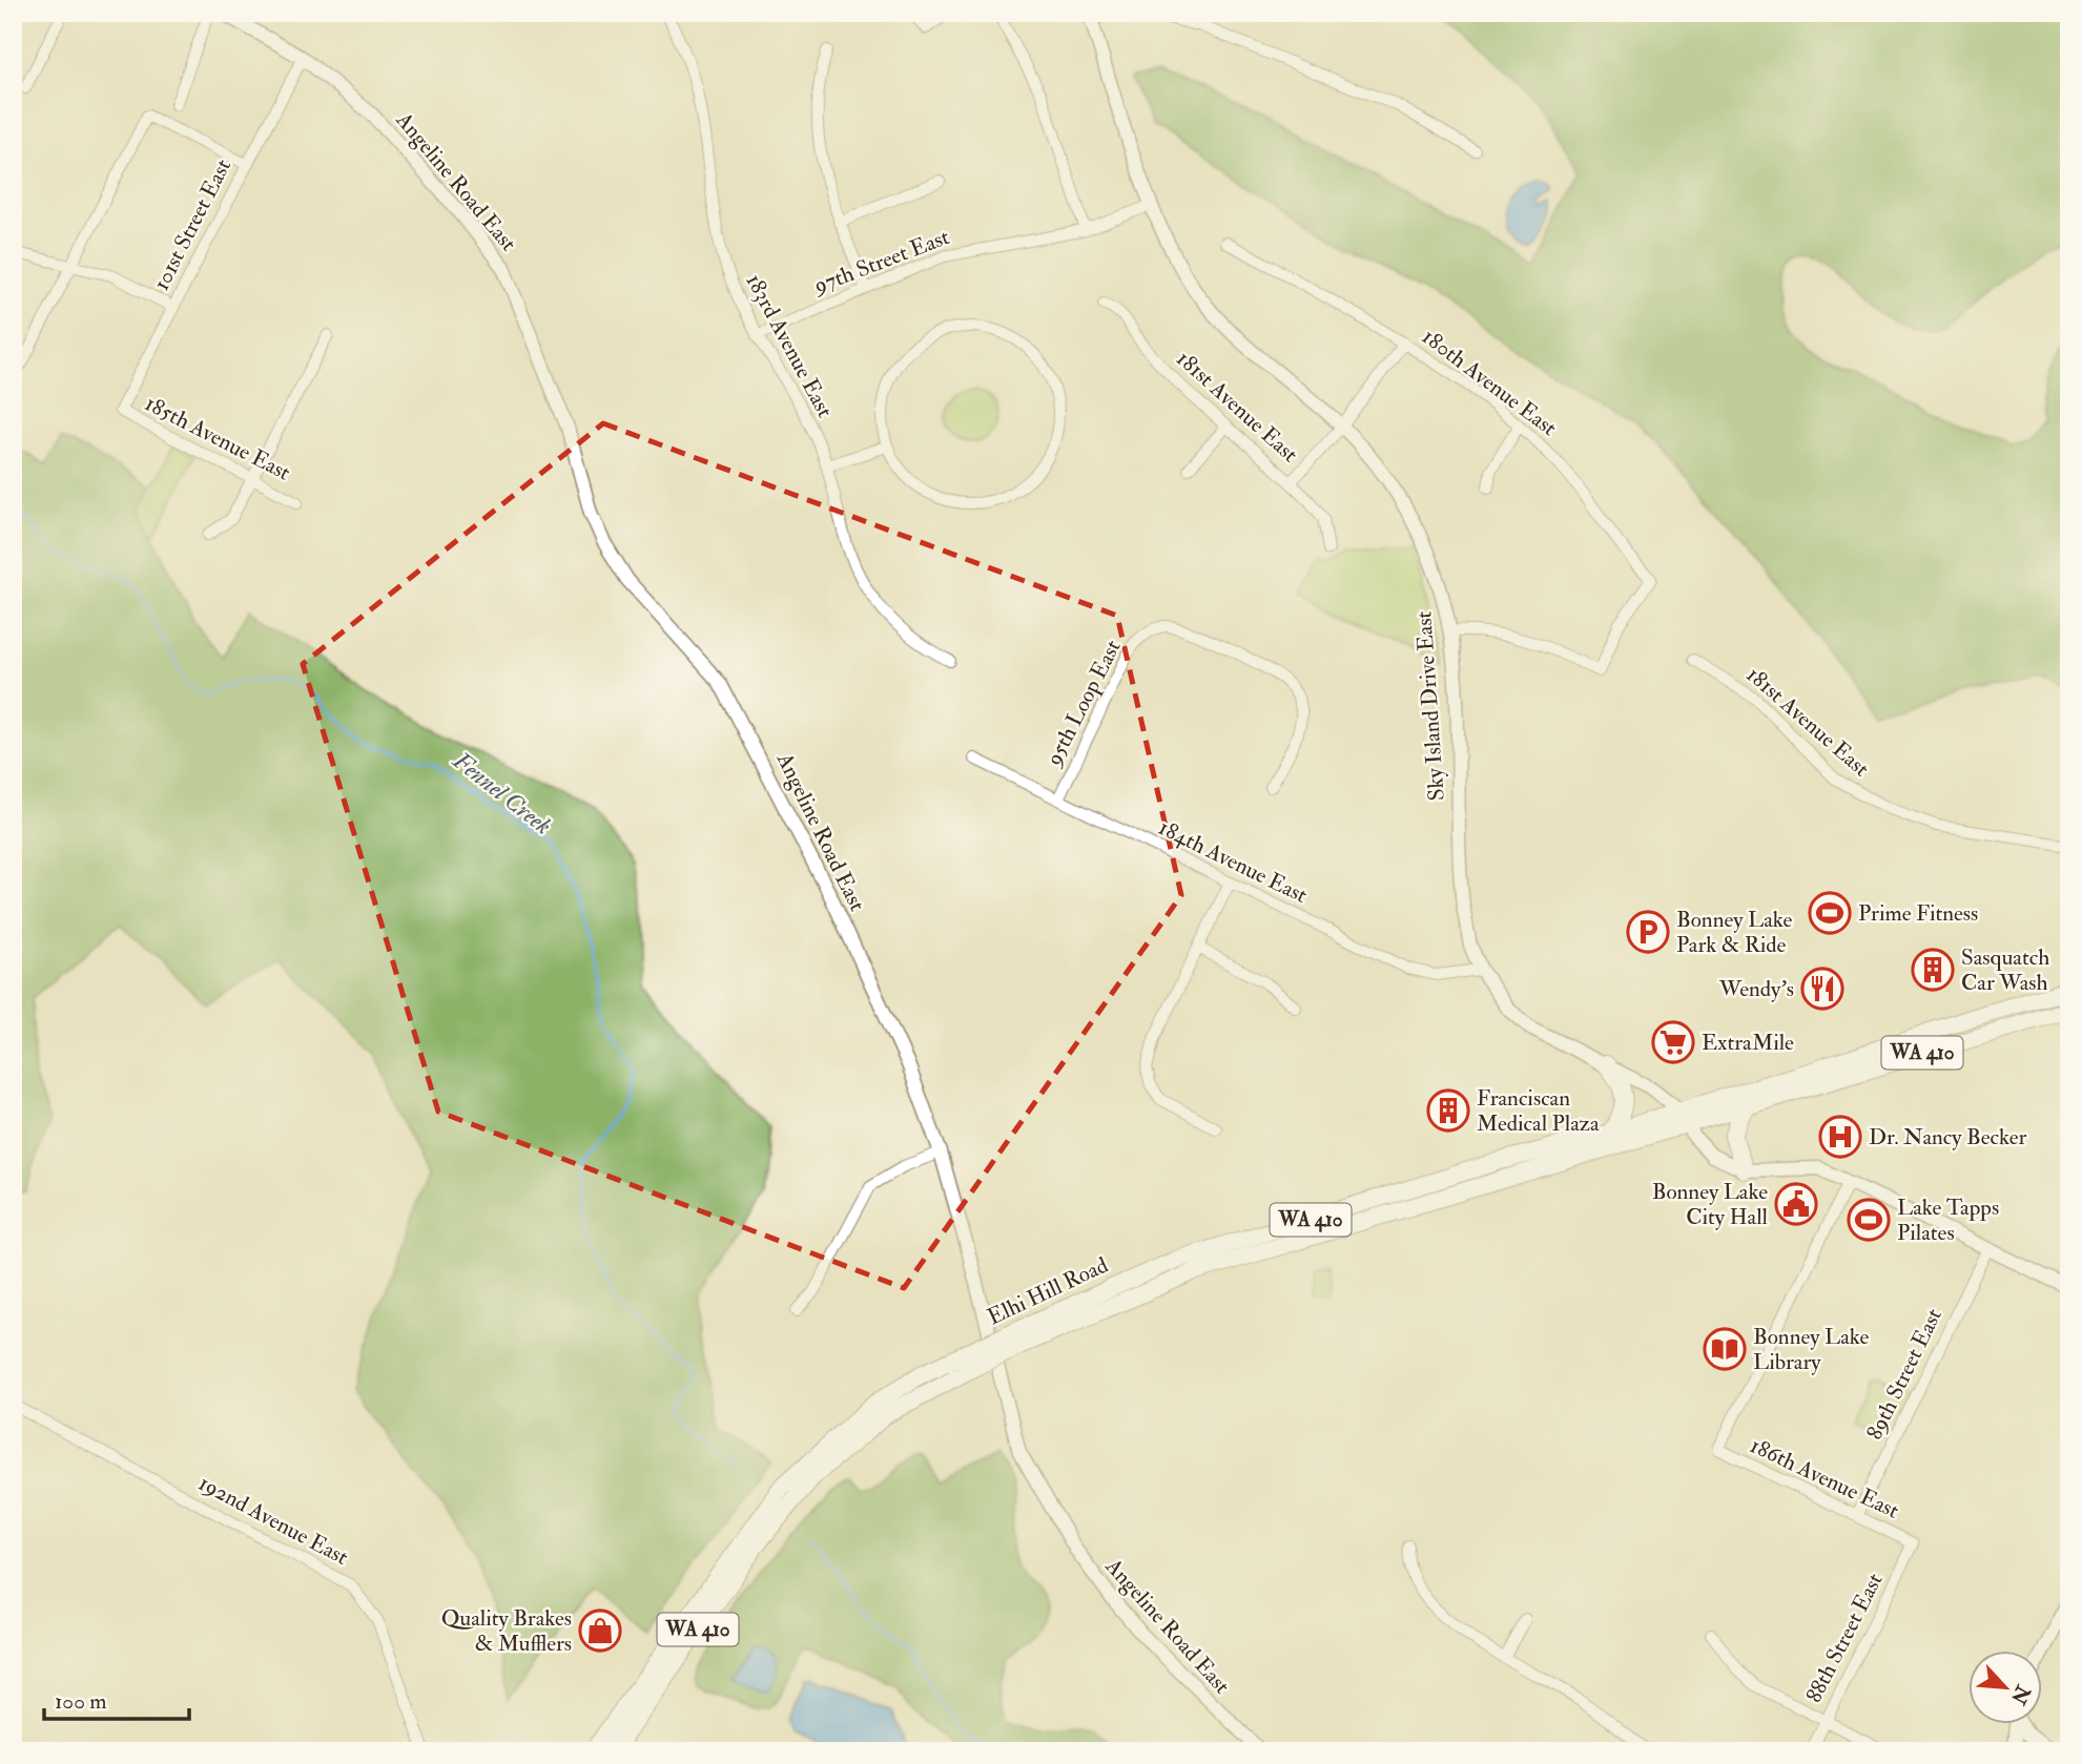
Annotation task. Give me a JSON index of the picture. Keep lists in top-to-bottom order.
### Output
{
  "streets": {
    "highway": ["WA 410", "Elhi Hill Road"],
    "street": [
      "Angeline Road East",
      "101st Street East",
      "97th Street East",
      "183rd Avenue East",
      "180th Avenue East",
      "181st Avenue East",
      "185th Avenue East",
      "95th Loop East",
      "Sky Island Drive East",
      "184th Avenue East",
      "89th Street East",
      "186th Avenue East",
      "192nd Avenue East",
      "88th Street East"
    ]
  },
  "crossings": [
    ["Angeline Road East", "101st Street East"],
    ["101st Street East", "185th Avenue East"],
    ["97th Street East", "183rd Avenue East"],
    ["97th Street East", "Sky Island Drive East"],
    ["180th Avenue East", "Sky Island Drive East"],
    ["95th Loop East", "184th Avenue East"],
    ["Sky Island Drive East", "184th Avenue East"],
    ["Sky Island Drive East", "WA 410"],
    ["Sky Island Drive East", "Elhi Hill Road"],
    ["WA 410", "Elhi Hill Road"],
    ["89th Street East", "186th Avenue East"],
    ["186th Avenue East", "88th Street East"]
  ],
  "water": ["Fennel Creek"],
  "places": {
    "sports": ["Prime Fitness", "Lake Tapps Pilates"],
    "parking": ["Bonney Lake Park & Ride"],
    "building": ["Sasquatch Car Wash", "Franciscan Medical Plaza"],
    "restaurant": ["Wendy's"],
    "supermarket": ["ExtraMile"],
    "hospital": ["Dr. Nancy Becker"],
    "public building": ["Bonney Lake City Hall"],
    "library": ["Bonney Lake Library"],
    "shop": ["Quality Brakes & Mufflers"]
  },
  "scale_bar": "100 m",
  "north": "bottom right"
}
